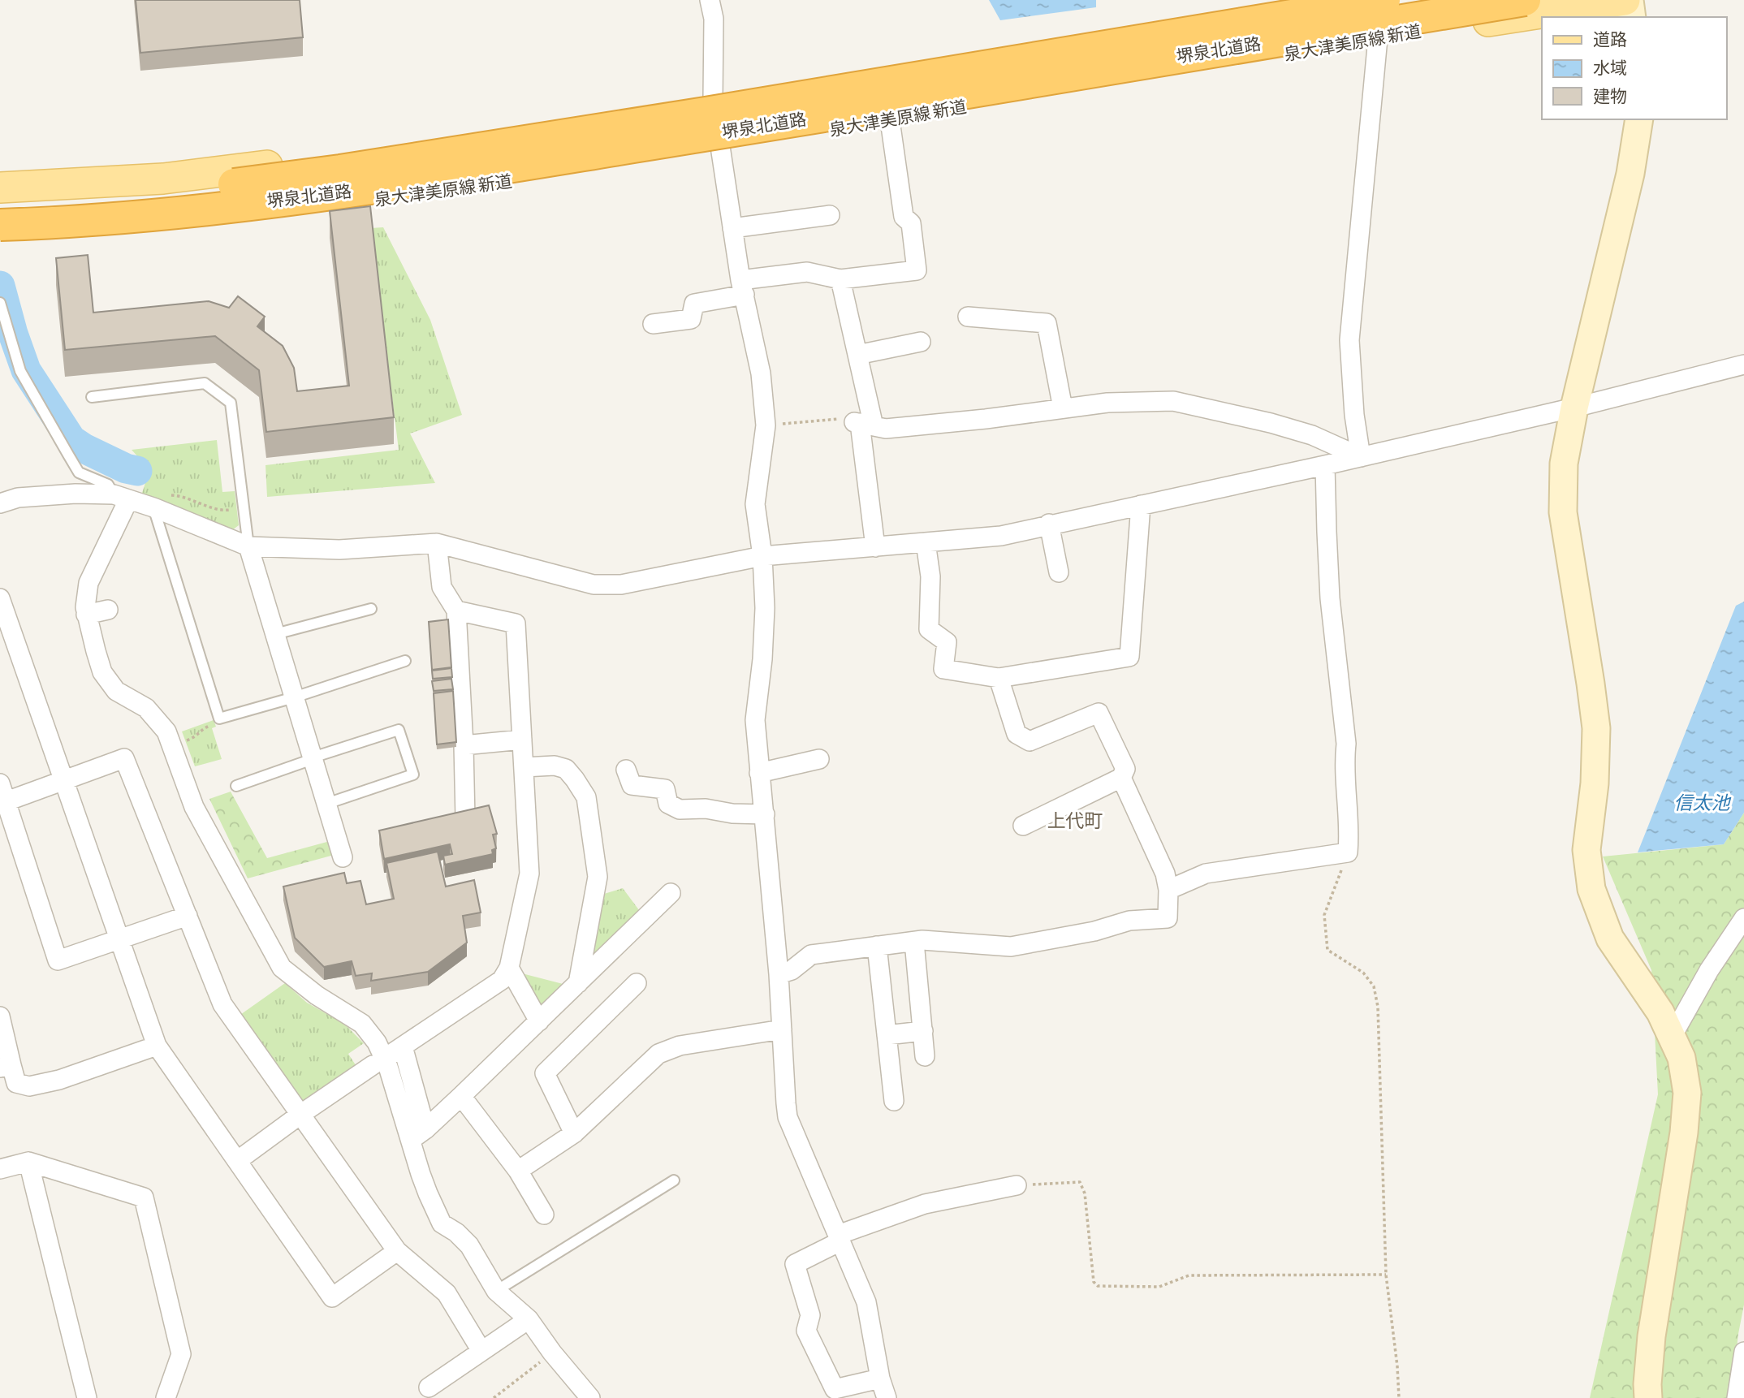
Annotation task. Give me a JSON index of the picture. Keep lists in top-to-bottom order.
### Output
{
  "streets": {
    "highway": ["堺泉北道路"],
    "main road": ["泉大津美原線 新道"]
  },
  "crossings": [
    ["泉大津美原線 新道", "堺泉北道路"]
  ],
  "districts": ["上代町"],
  "water": ["信太池"],
  "legend": ["道路", "水域", "建物"]
}
